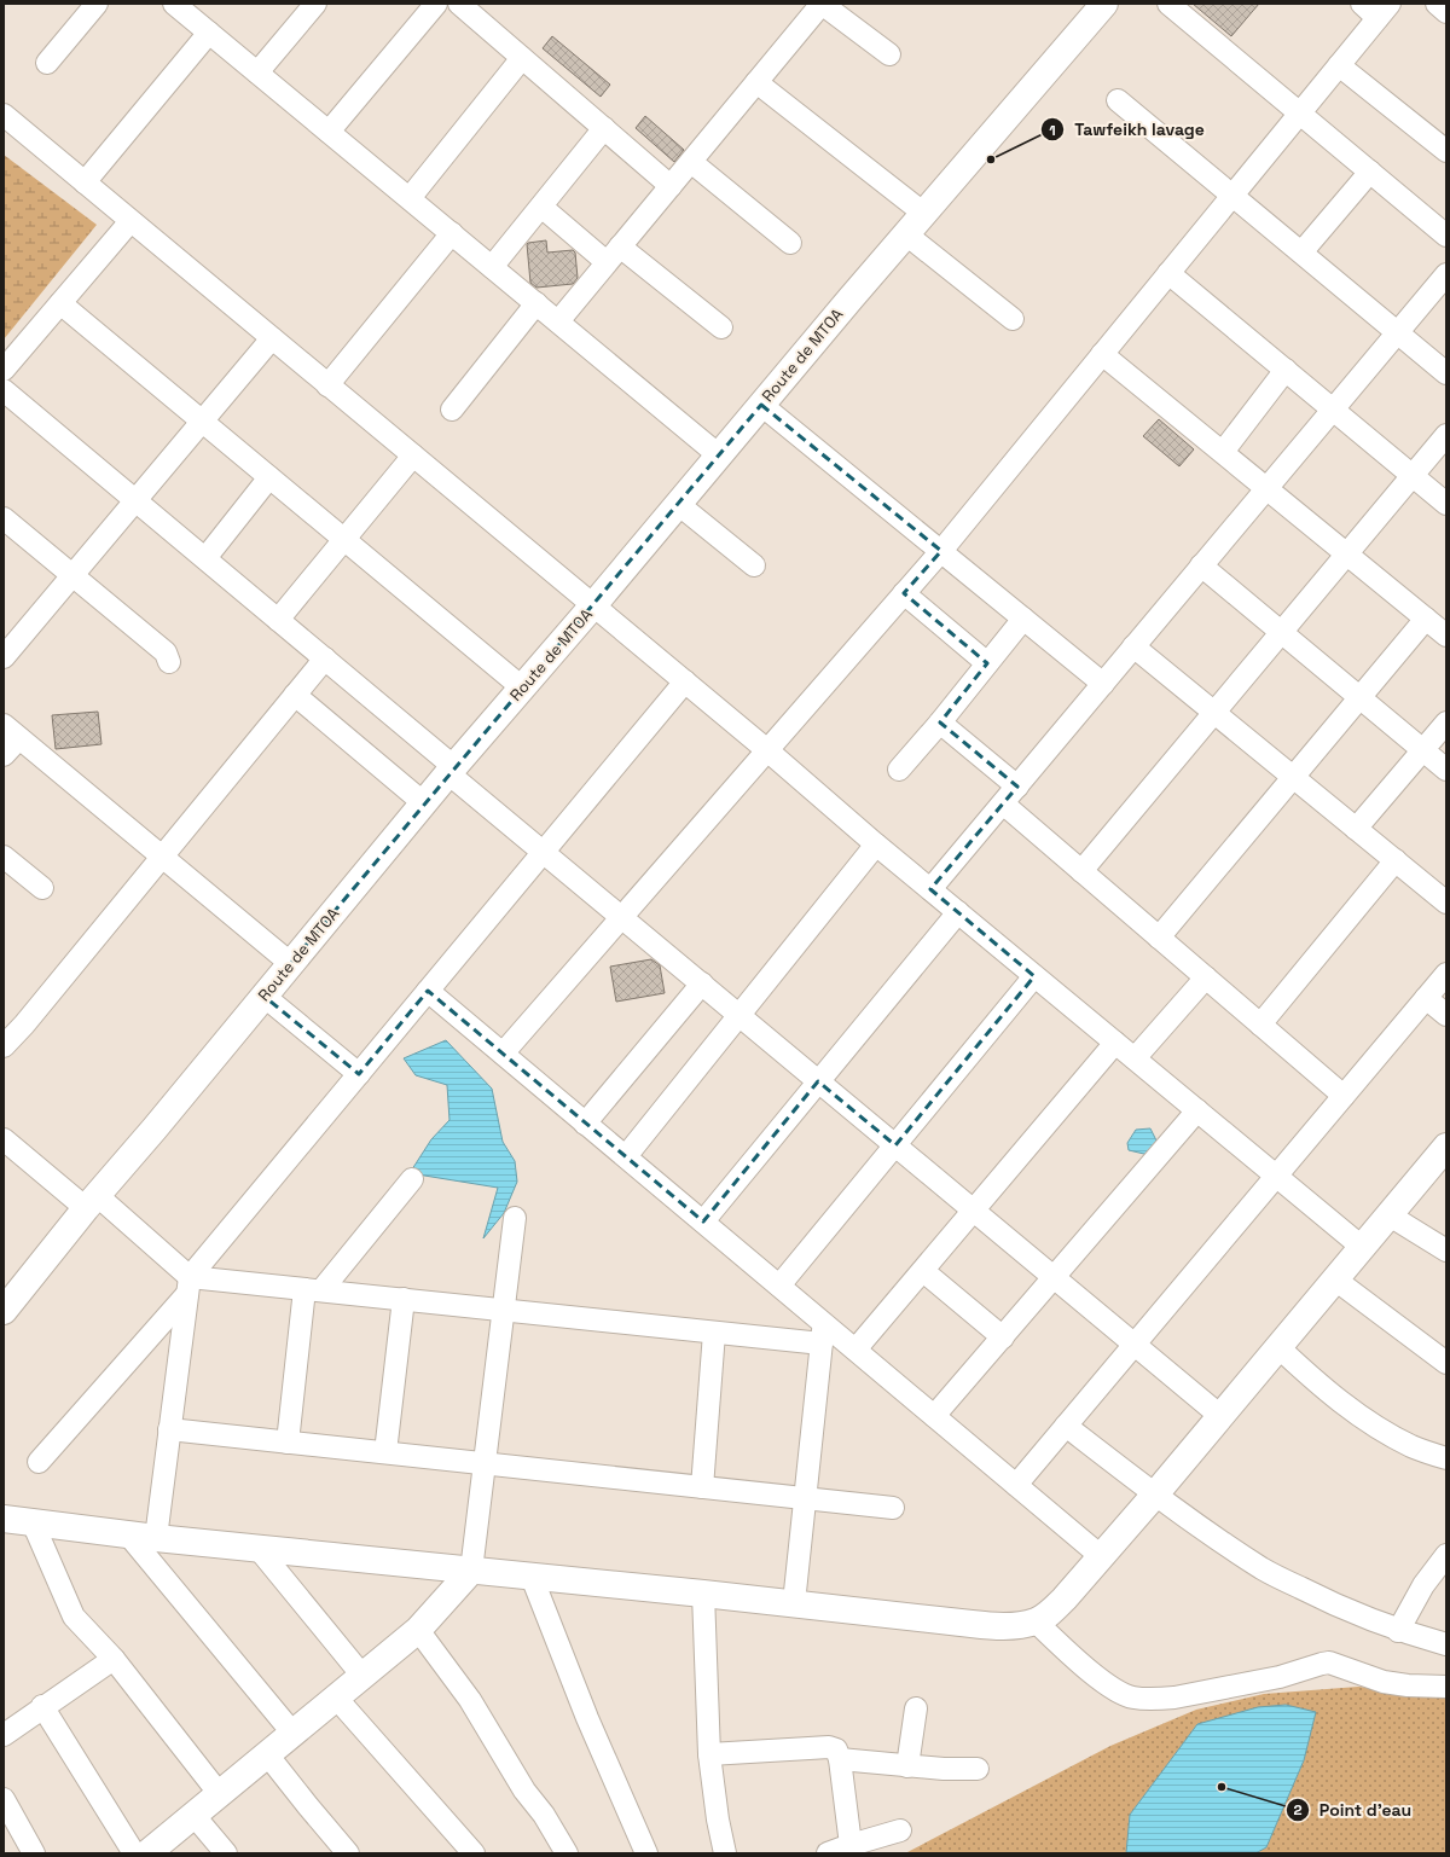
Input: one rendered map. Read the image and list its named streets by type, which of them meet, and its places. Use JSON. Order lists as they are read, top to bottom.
{
  "streets": {
    "street": ["Route de MTOA"]
  },
  "places": ["Tawfeikh lavage", "Point d'eau"]
}
